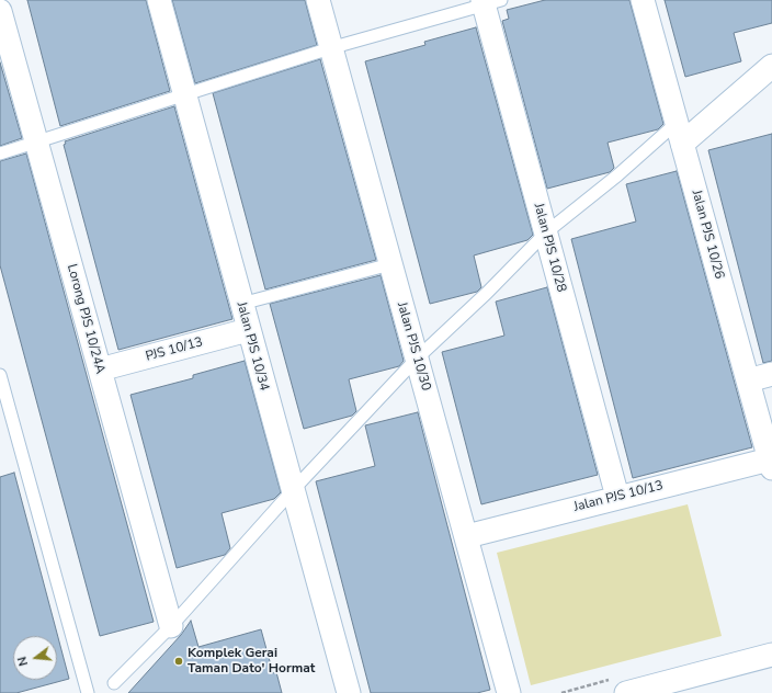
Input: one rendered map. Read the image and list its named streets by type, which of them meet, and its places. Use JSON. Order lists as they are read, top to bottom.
{
  "streets": {
    "street": [
      "Jalan PJS 10/26",
      "Jalan PJS 10/28",
      "Lorong PJS 10/24A",
      "Jalan PJS 10/34",
      "Jalan PJS 10/30",
      "PJS 10/13",
      "Jalan PJS 10/13"
    ]
  },
  "crossings": [
    ["Jalan PJS 10/26", "Jalan PJS 10/13"],
    ["Jalan PJS 10/28", "Jalan PJS 10/13"],
    ["Lorong PJS 10/24A", "PJS 10/13"],
    ["Jalan PJS 10/34", "PJS 10/13"],
    ["Jalan PJS 10/30", "Jalan PJS 10/13"]
  ],
  "places": ["Komplek Gerai Taman Dato' Hormat"],
  "north": "left"
}
